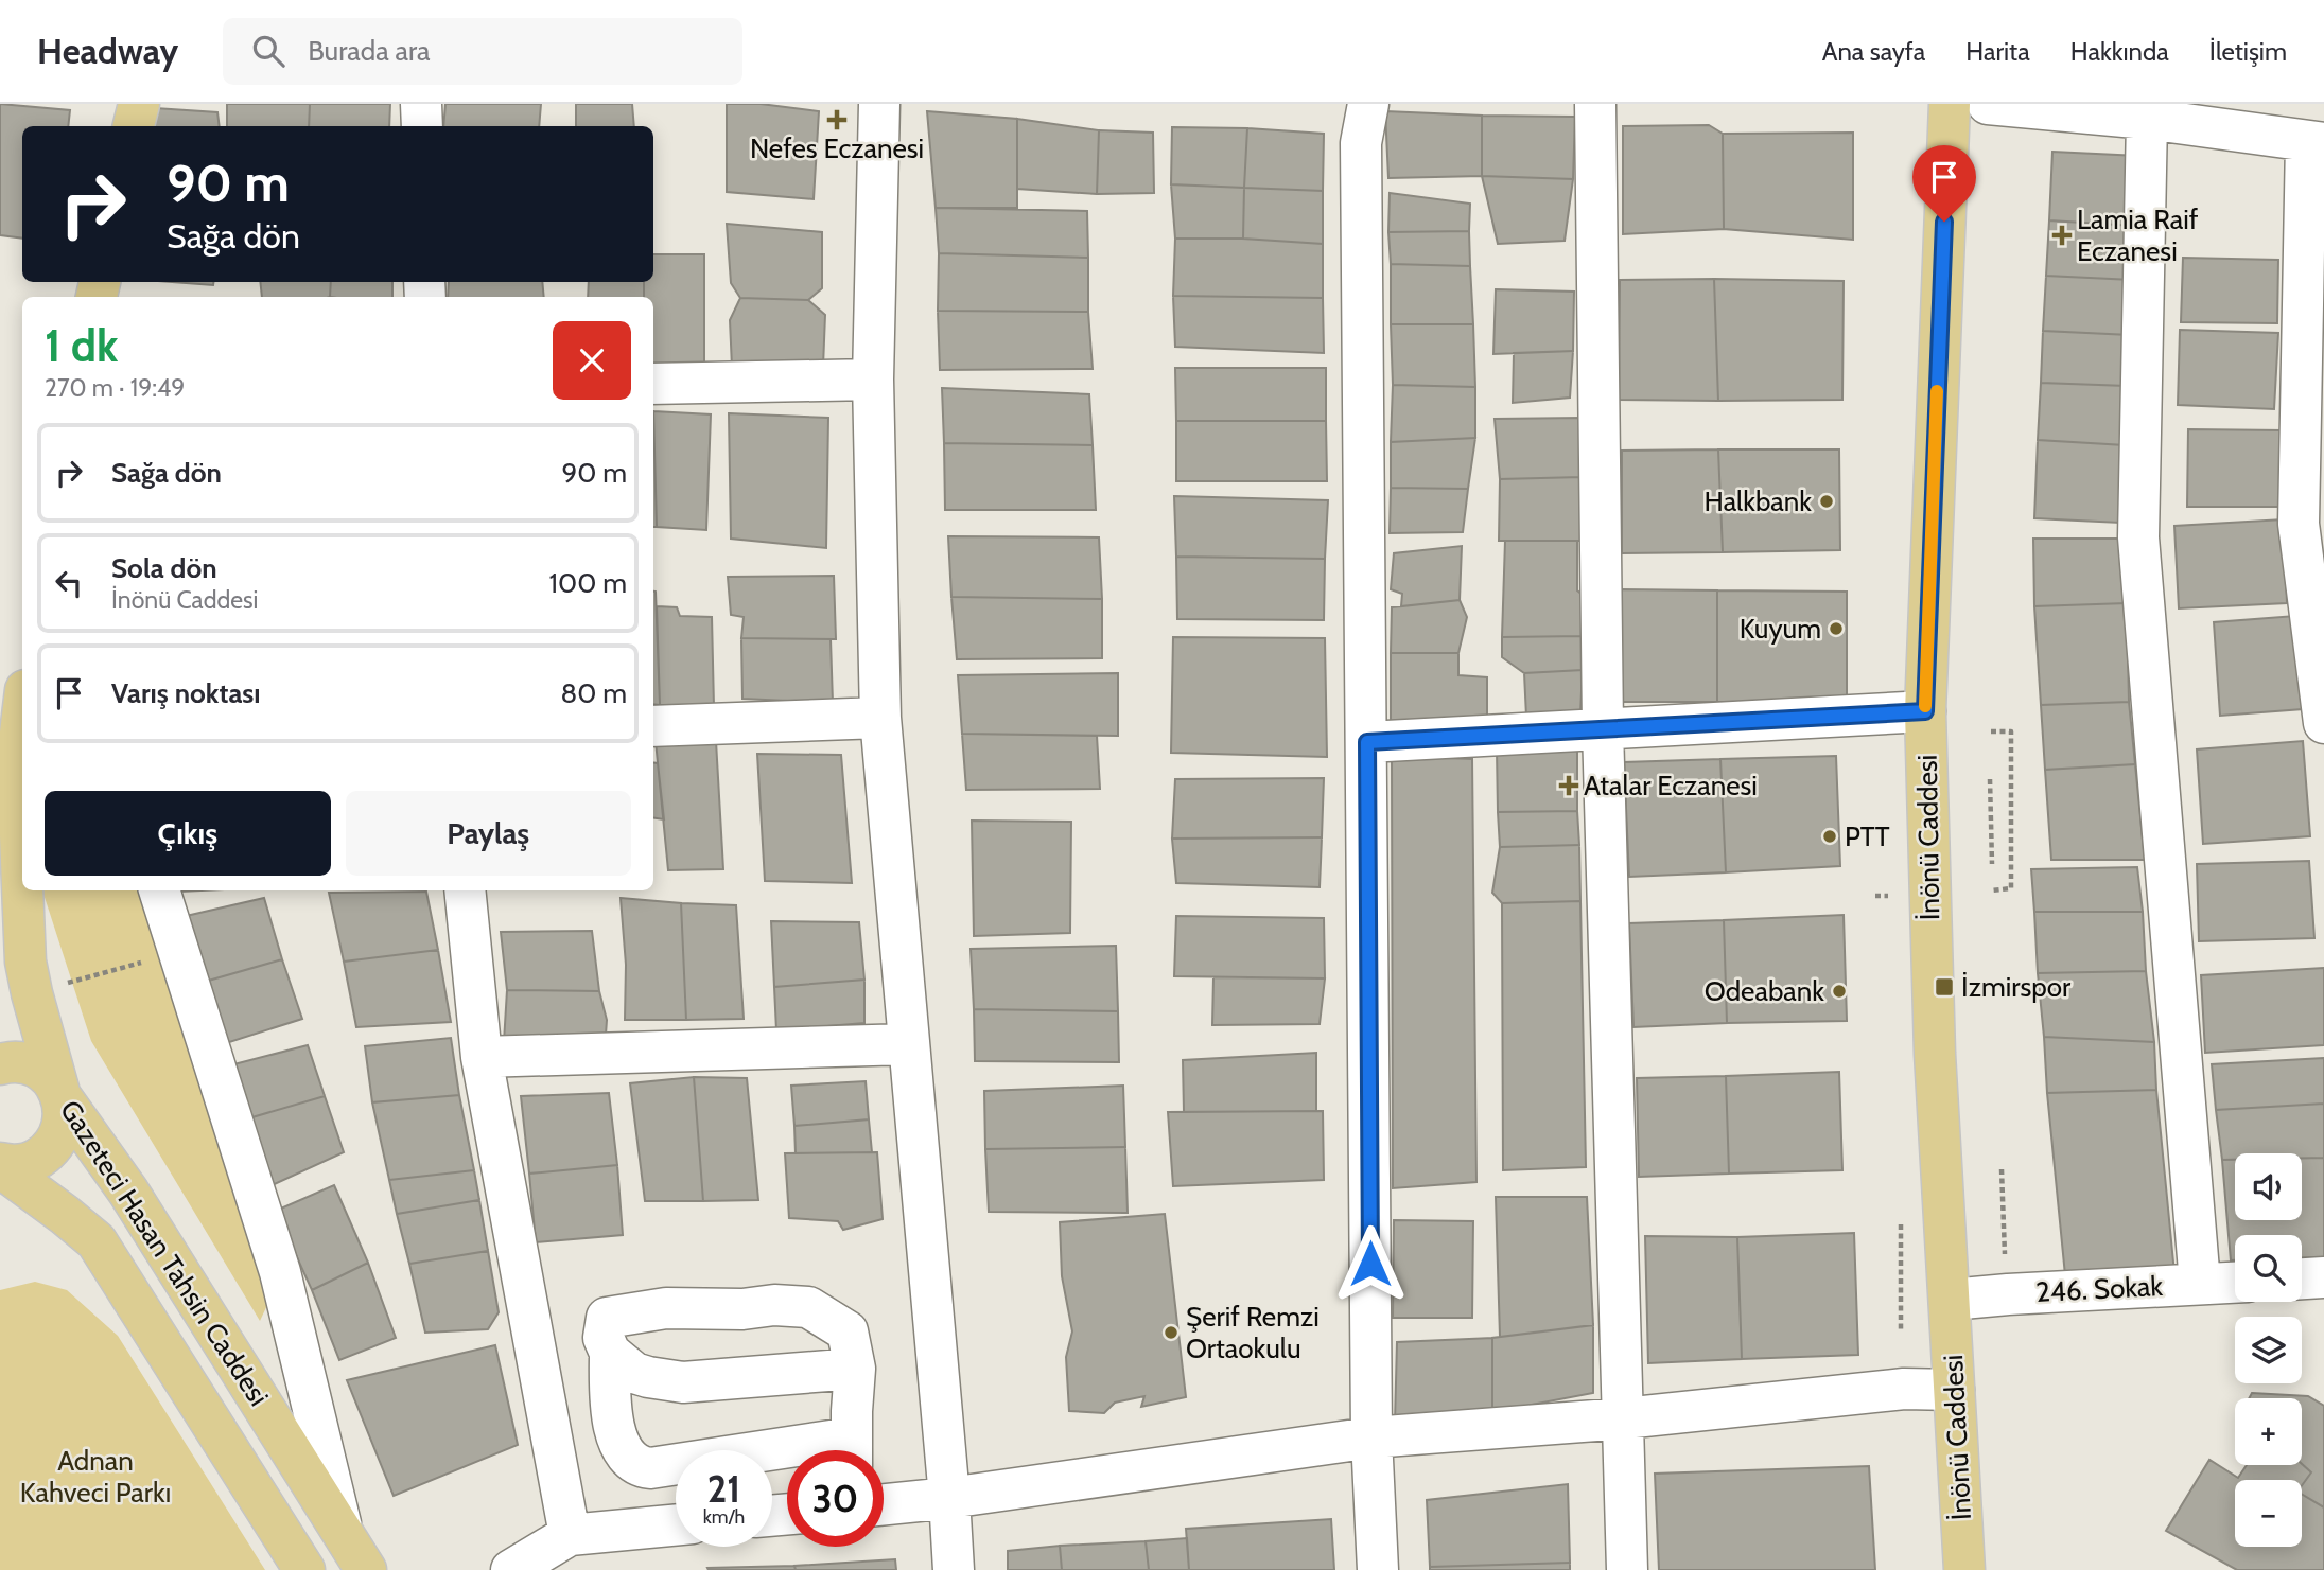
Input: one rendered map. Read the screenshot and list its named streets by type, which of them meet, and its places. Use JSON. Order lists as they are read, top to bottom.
{
  "streets": {
    "main road": ["İnönü Caddesi", "Gazeteci Hasan Tahsin Caddesi"],
    "street": ["246. Sokak"]
  },
  "crossings": [
    ["İnönü Caddesi", "246. Sokak"]
  ],
  "parks": ["Adnan Kahveci Parkı"],
  "places": {
    "health": ["Nefes Eczanesi", "Lamia Raif Eczanesi", "Atalar Eczanesi"],
    "other": [
      "Halkbank",
      "Kuyum",
      "PTT",
      "Odeabank",
      "Şerif Remzi Ortaokulu"
    ],
    "transit": ["İzmirspor"]
  },
  "page": {
    "header": "Headway",
    "search": "Burada ara",
    "nav": [
      "Ana sayfa",
      "Harita",
      "Hakkında",
      "İletişim"
    ],
    "turn": ["90 m", "Sağa dön"],
    "heading": ["1 dk", "270 m · 19:49"],
    "list": [
      {
        "name": "Sağa dön",
        "value": "90 m"
      },
      {
        "name": "Sola dön",
        "note": "İnönü Caddesi",
        "value": "100 m"
      },
      {
        "name": "Varış noktası",
        "value": "80 m"
      }
    ],
    "buttons": ["Çıkış", "Paylaş"],
    "map_buttons": ["+", "−"],
    "speed": "21 km/h",
    "limit": "30"
  }
}
